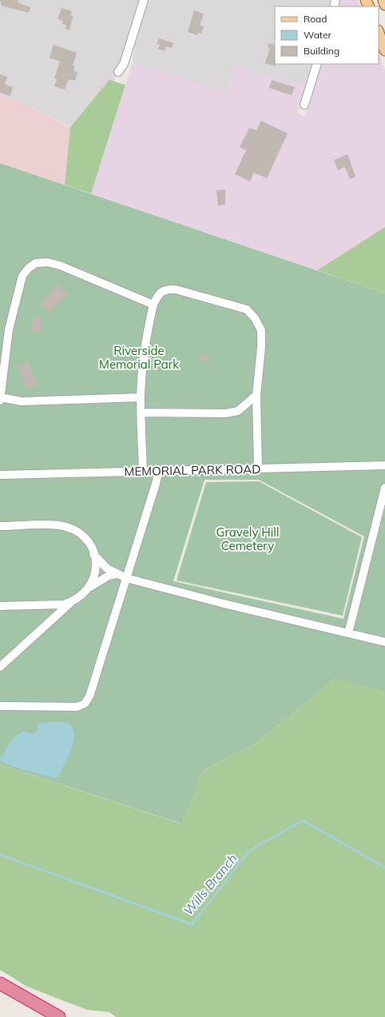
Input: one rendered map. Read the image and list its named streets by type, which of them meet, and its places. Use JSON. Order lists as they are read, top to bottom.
{
  "streets": {
    "street": ["MEMORIAL PARK ROAD"]
  },
  "water": ["Wills Branch"],
  "parks": ["Riverside Memorial Park", "Gravely Hill Cemetery"],
  "legend": ["Road", "Water", "Building"]
}
